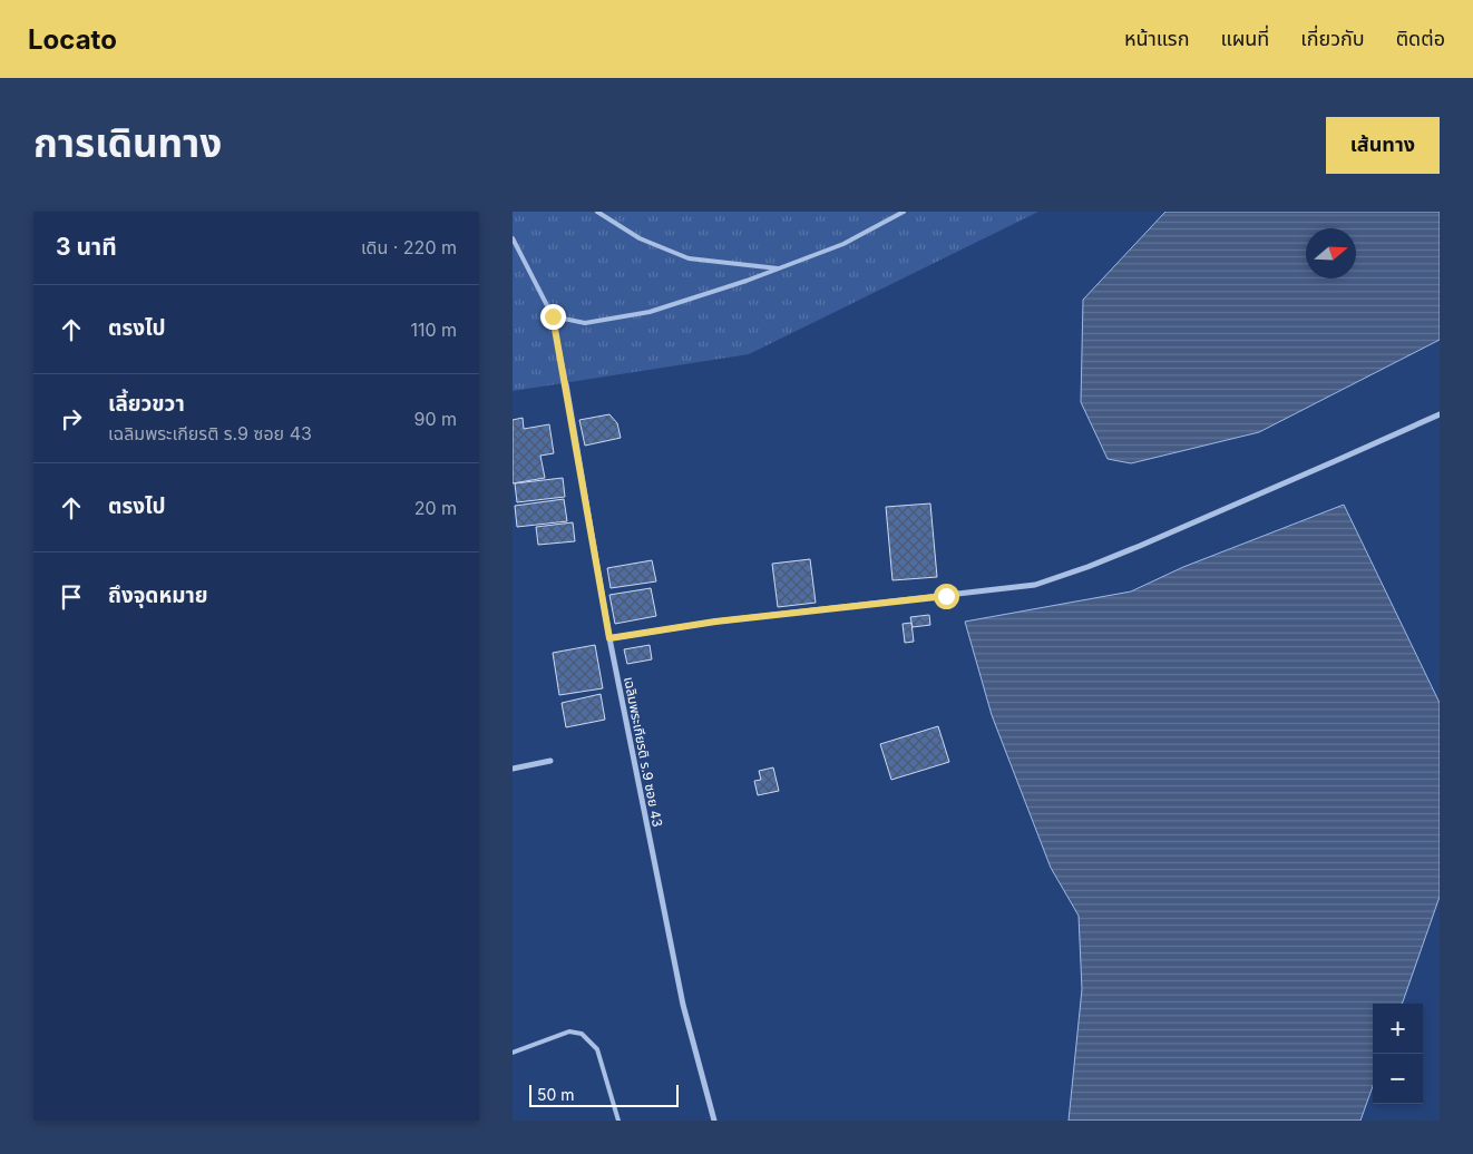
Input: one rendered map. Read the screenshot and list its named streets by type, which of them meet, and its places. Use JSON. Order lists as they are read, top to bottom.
{
  "streets": {
    "street": ["เฉลิมพระเกียรติ ร.9 ซอย 43"]
  },
  "scale_bar": "50 m",
  "north": "right",
  "page": {
    "header": "Locato",
    "nav": [
      "หน้าแรก",
      "แผนที่",
      "เกี่ยวกับ",
      "ติดต่อ"
    ],
    "title": "การเดินทาง",
    "buttons": "เส้นทาง",
    "heading": ["3 นาที", "เดิน · 220 m"],
    "list": [
      ["ตรงไป", "110 m"],
      ["เลี้ยวขวา", "เฉลิมพระเกียรติ ร.9 ซอย 43", "90 m"],
      ["ตรงไป", "20 m"],
      "ถึงจุดหมาย"
    ],
    "map_buttons": ["+", "−"],
    "scale": "50 m"
  }
}
